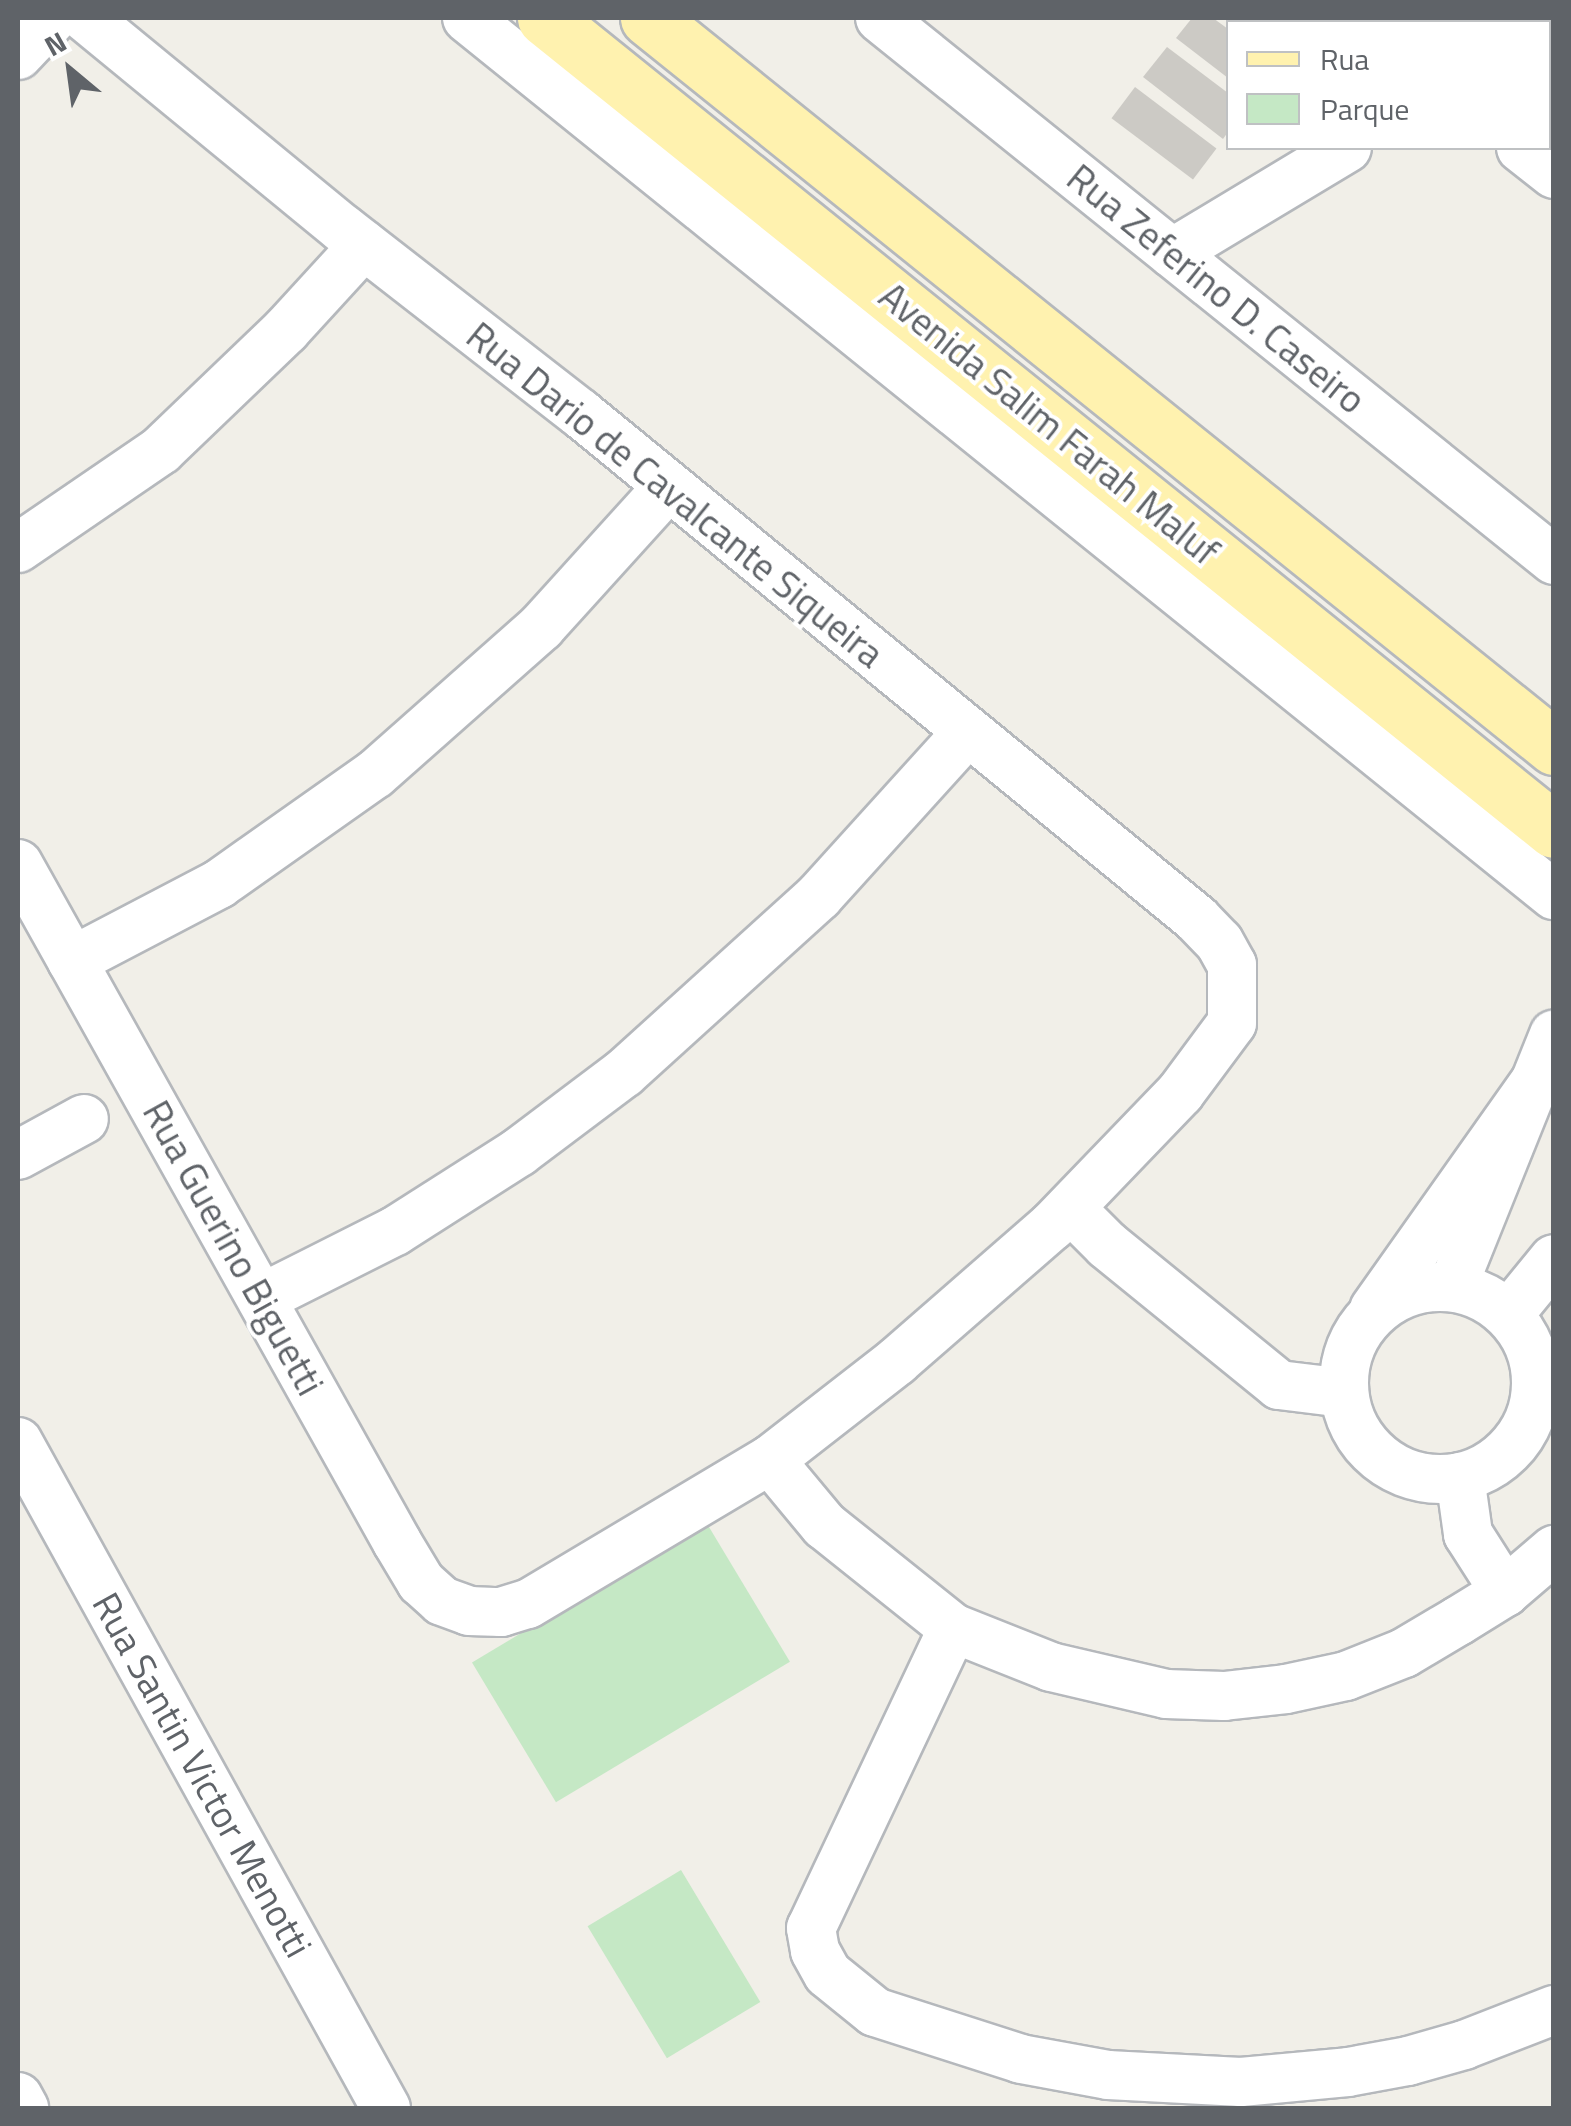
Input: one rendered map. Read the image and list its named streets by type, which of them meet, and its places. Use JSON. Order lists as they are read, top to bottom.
{
  "streets": {
    "main road": ["Avenida Salim Farah Maluf"],
    "street": [
      "Rua Zeferino D. Caseiro",
      "Rua Dario de Cavalcante Siqueira",
      "Rua Guerino Biguetti",
      "Rua Santin Victor Menotti"
    ]
  },
  "legend": ["Rua", "Parque"],
  "north": "top left"
}
